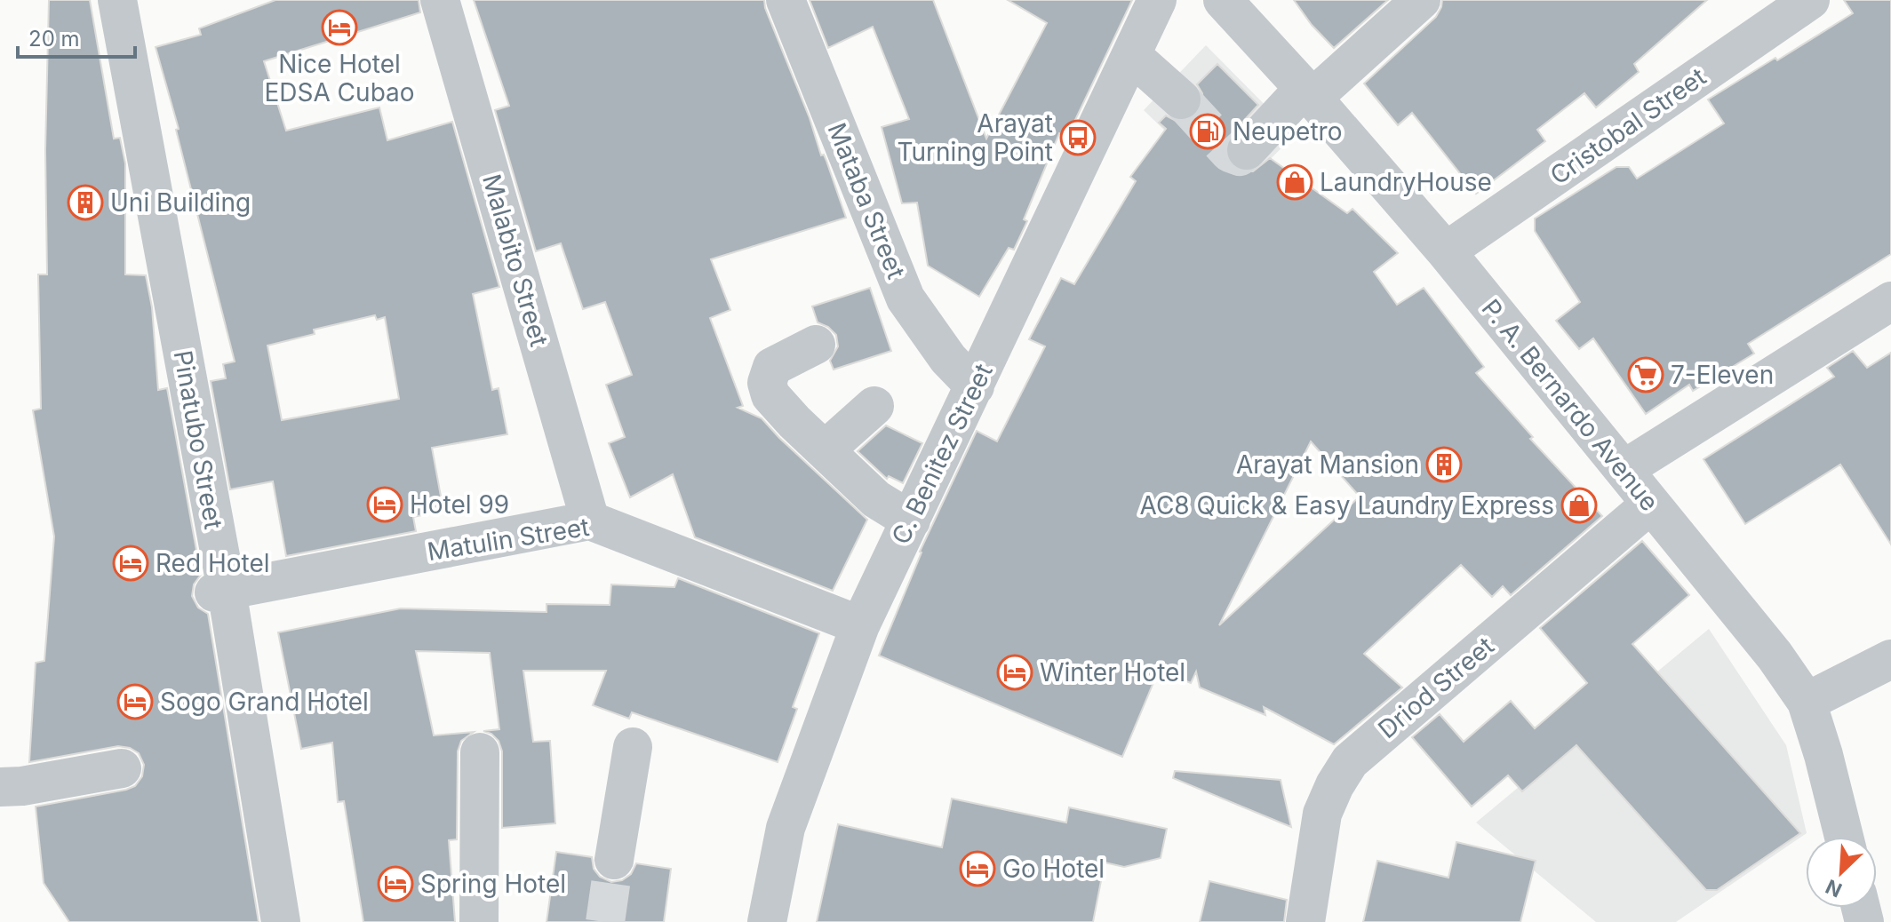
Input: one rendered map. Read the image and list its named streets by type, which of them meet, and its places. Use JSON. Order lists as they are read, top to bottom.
{
  "streets": {
    "street": [
      "Cristobal Street",
      "Mataba Street",
      "Malabito Street",
      "P. A. Bernardo Avenue",
      "Pinatubo Street",
      "C. Benitez Street",
      "Matulin Street",
      "Driod Street"
    ]
  },
  "crossings": [
    ["Cristobal Street", "P. A. Bernardo Avenue"],
    ["Mataba Street", "C. Benitez Street"],
    ["Malabito Street", "Matulin Street"],
    ["P. A. Bernardo Avenue", "Driod Street"],
    ["Pinatubo Street", "Matulin Street"],
    ["C. Benitez Street", "Matulin Street"]
  ],
  "places": {
    "hotel": [
      "Nice Hotel EDSA Cubao",
      "Hotel 99",
      "Red Hotel",
      "Winter Hotel",
      "Sogo Grand Hotel",
      "Go Hotel",
      "Spring Hotel"
    ],
    "fuel station": ["Neupetro"],
    "bus stop": ["Arayat Turning Point"],
    "shop": ["LaundryHouse", "AC8 Quick & Easy Laundry Express"],
    "building": ["Uni Building", "Arayat Mansion"],
    "supermarket": ["7-Eleven"]
  },
  "scale_bar": "20 m",
  "north": "bottom left"
}
